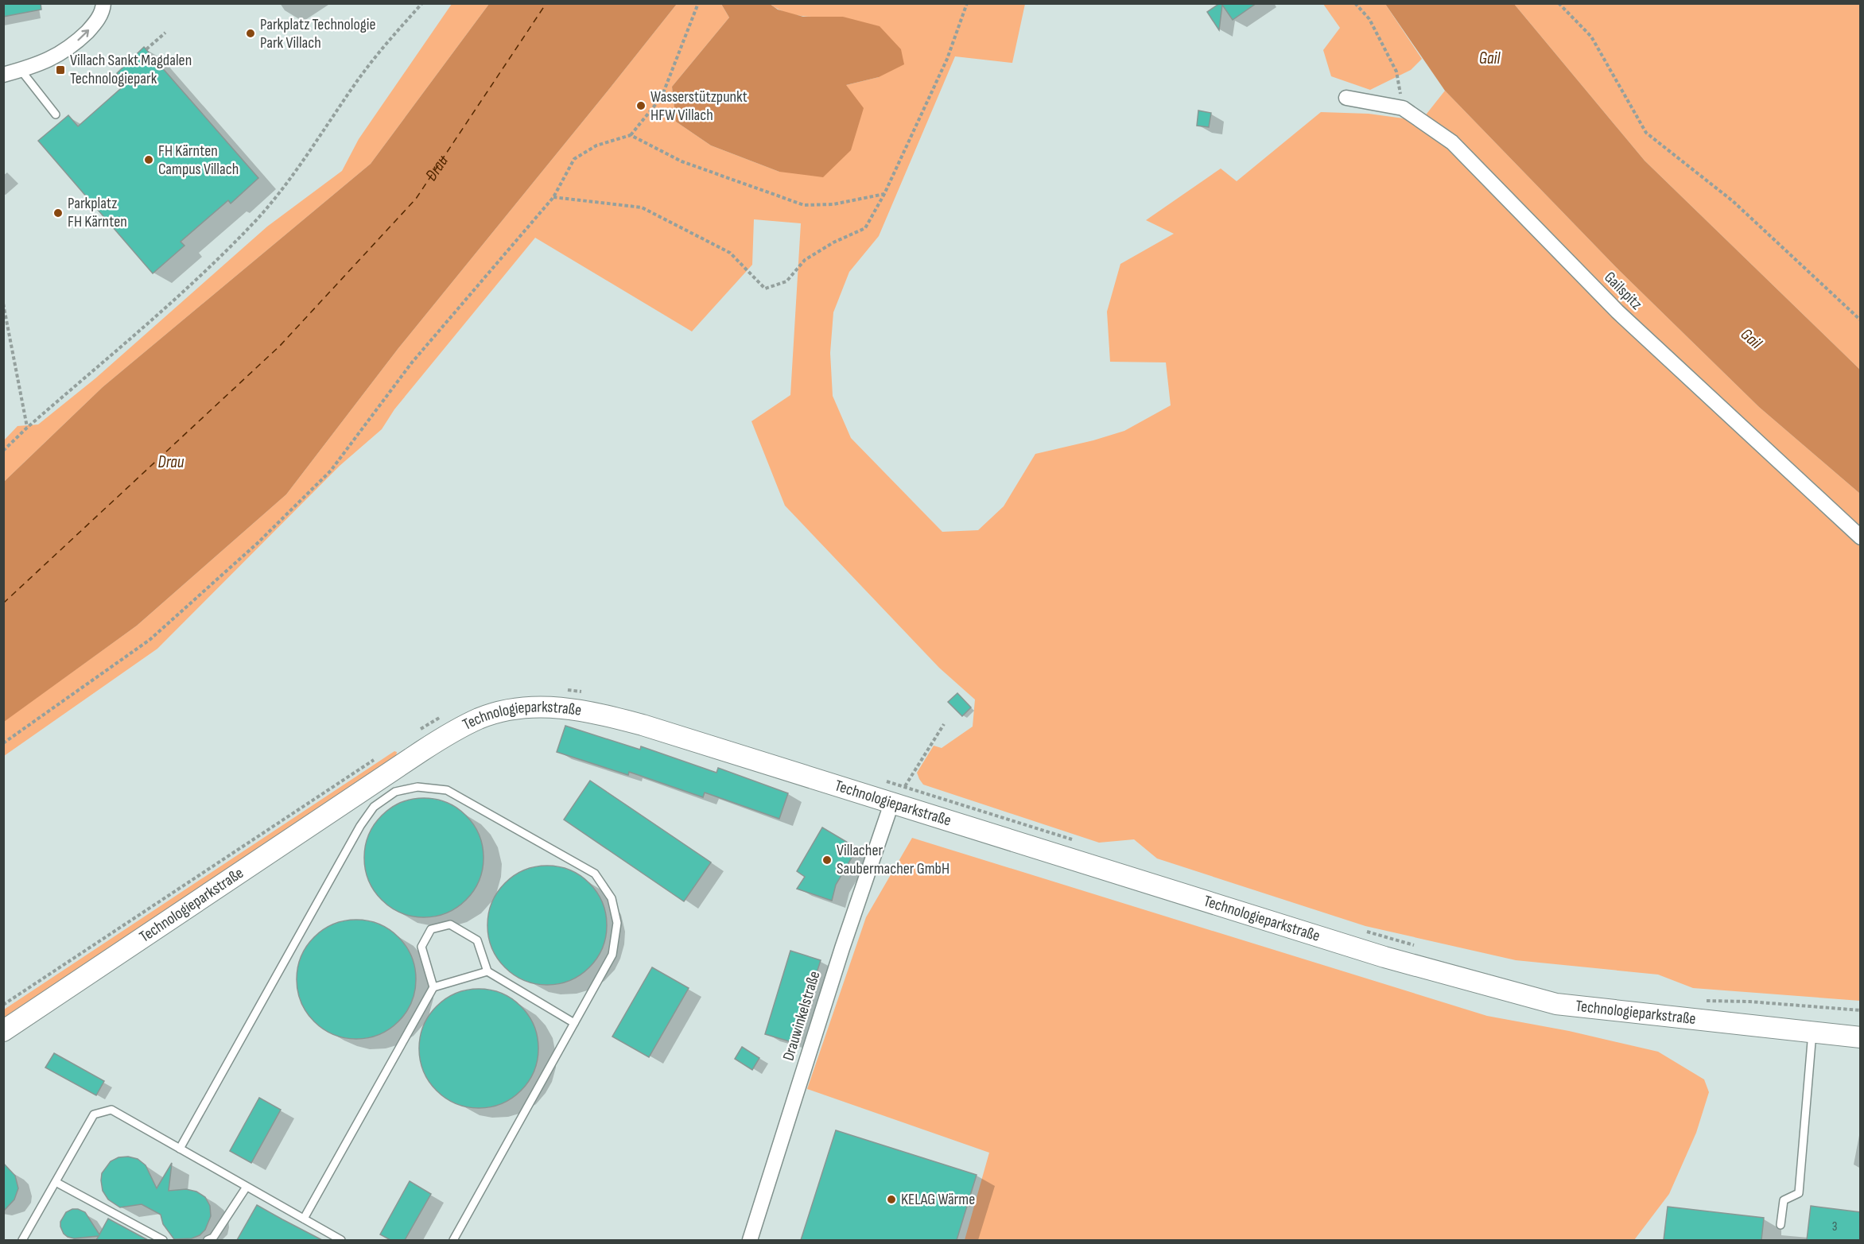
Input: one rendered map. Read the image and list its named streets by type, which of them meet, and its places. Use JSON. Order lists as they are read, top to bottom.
{
  "streets": {
    "street": ["Gailspitz", "Technologieparkstraße", "Drauwinkelstraße"]
  },
  "crossings": [
    ["Technologieparkstraße", "Drauwinkelstraße"]
  ],
  "water": ["Gail", "Drau"],
  "places": {
    "other": [
      "Parkplatz Technologie Park Villach",
      "Wasserstützpunkt HFW Villach",
      "FH Kärnten Campus Villach",
      "Parkplatz FH Kärnten",
      "Villacher Saubermacher GmbH",
      "KELAG Wärme"
    ],
    "transit": ["Villach Sankt Magdalen Technologiepark"]
  },
  "house_numbers": ["3"]
}
